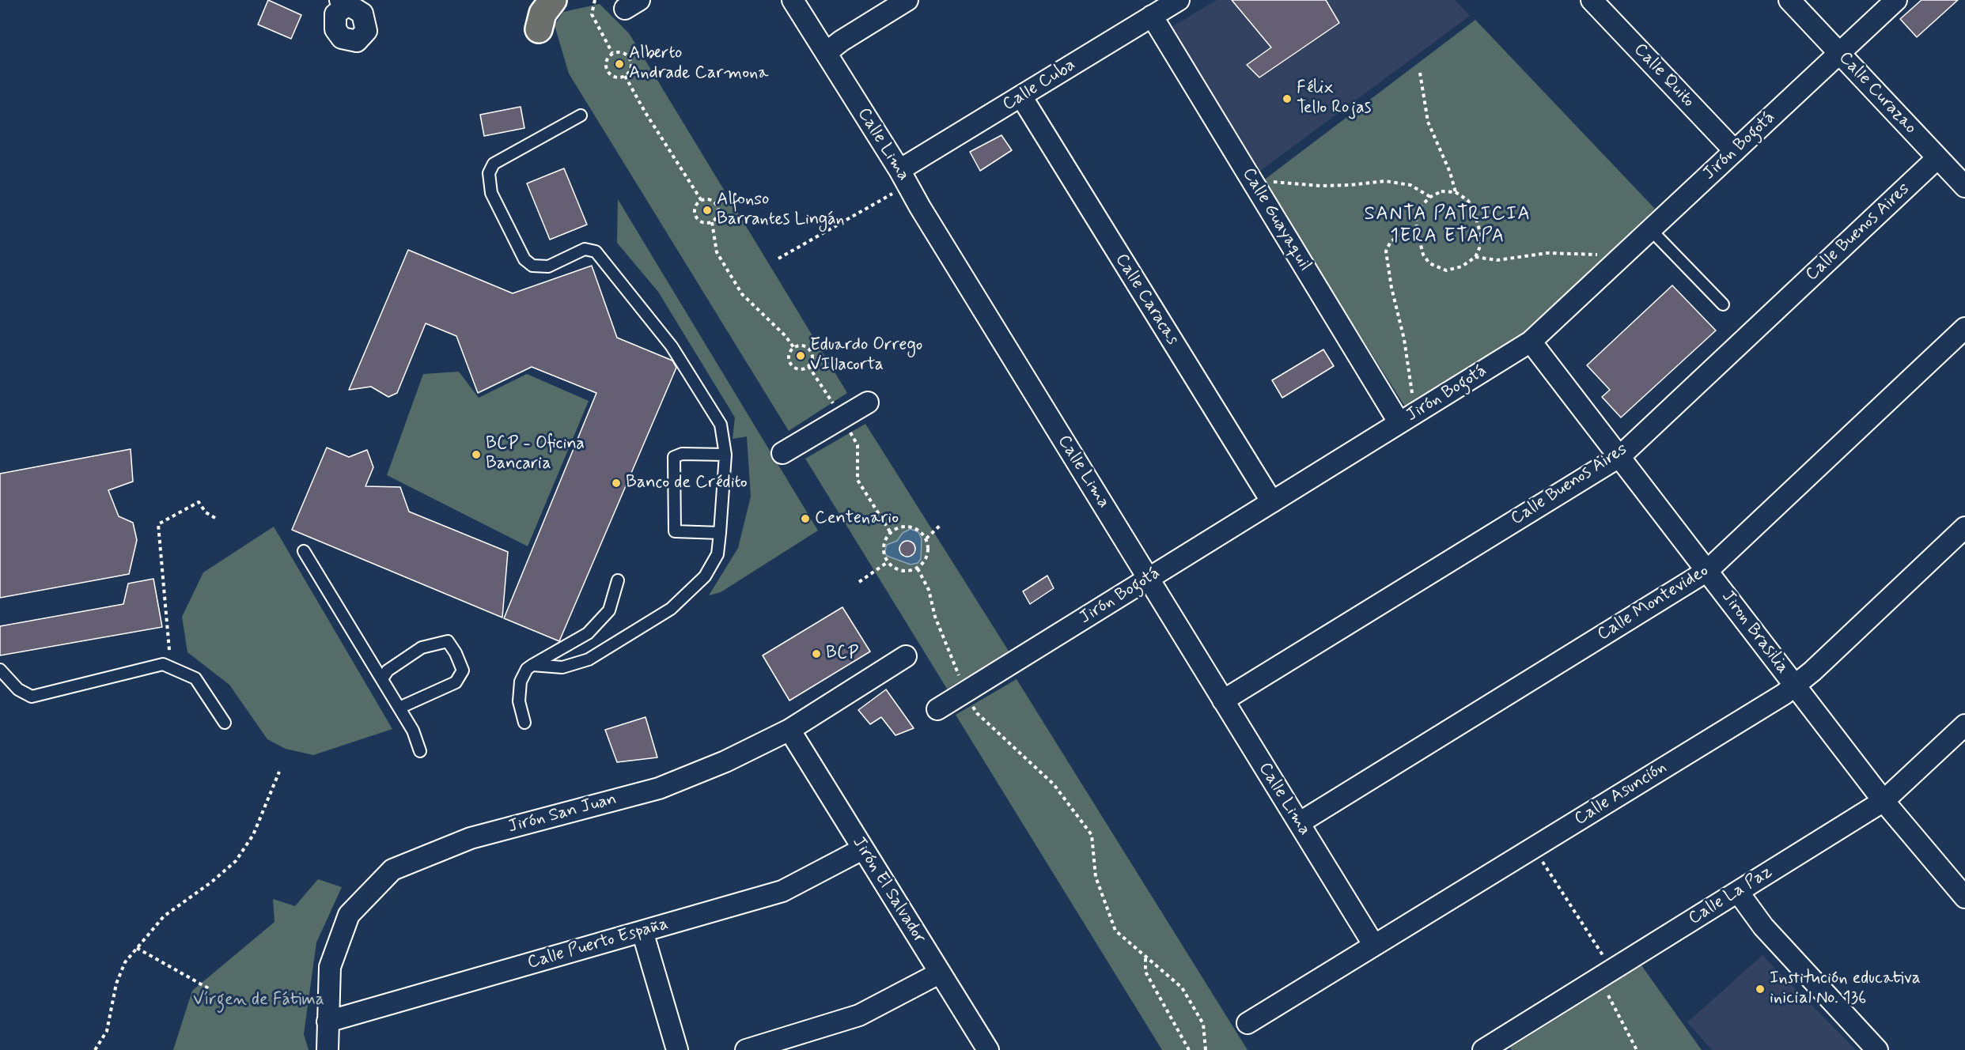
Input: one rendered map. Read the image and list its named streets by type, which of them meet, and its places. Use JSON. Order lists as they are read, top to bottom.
{
  "streets": {
    "street": [
      "Calle Quito",
      "Calle Cuba",
      "Calle Curazao",
      "Calle Lima",
      "Jirón Bogotá",
      "Calle Guayaquil",
      "Calle Buenos Aires",
      "Calle Caracas",
      "Calle Montevideo",
      "Jiron Brasilia",
      "Calle Asunción",
      "Jirón San Juan",
      "Jirón El Salvador",
      "Calle La Paz",
      "Calle Puerto España"
    ]
  },
  "crossings": [
    ["Calle Quito", "Jirón Bogotá"],
    ["Calle Cuba", "Calle Lima"],
    ["Calle Cuba", "Calle Guayaquil"],
    ["Calle Cuba", "Calle Caracas"],
    ["Calle Curazao", "Jirón Bogotá"],
    ["Calle Curazao", "Calle Buenos Aires"],
    ["Calle Lima", "Jirón Bogotá"],
    ["Calle Lima", "Calle Buenos Aires"],
    ["Calle Lima", "Calle Montevideo"],
    ["Calle Lima", "Calle Asunción"],
    ["Jirón Bogotá", "Calle Guayaquil"],
    ["Jirón Bogotá", "Calle Caracas"],
    ["Jirón Bogotá", "Jiron Brasilia"],
    ["Calle Buenos Aires", "Jiron Brasilia"],
    ["Calle Montevideo", "Jiron Brasilia"],
    ["Jiron Brasilia", "Calle Asunción"],
    ["Jiron Brasilia", "Calle La Paz"],
    ["Jirón San Juan", "Jirón El Salvador"],
    ["Jirón San Juan", "Calle Puerto España"],
    ["Jirón El Salvador", "Calle Puerto España"]
  ],
  "districts": ["SANTA PATRICIA 1ERA ETAPA"],
  "parks": ["Vírgen de Fátima"],
  "places": [
    "Alberto Andrade Carmona",
    "Félix Tello Rojas",
    "Alfonso Barrantes Lingán",
    "Eduardo Orrego VIllacorta",
    "BCP - Oficina Bancaria",
    "Banco de Crédito",
    "Centenario",
    "BCP",
    "Institución educativa inicial No. 136"
  ]
}
